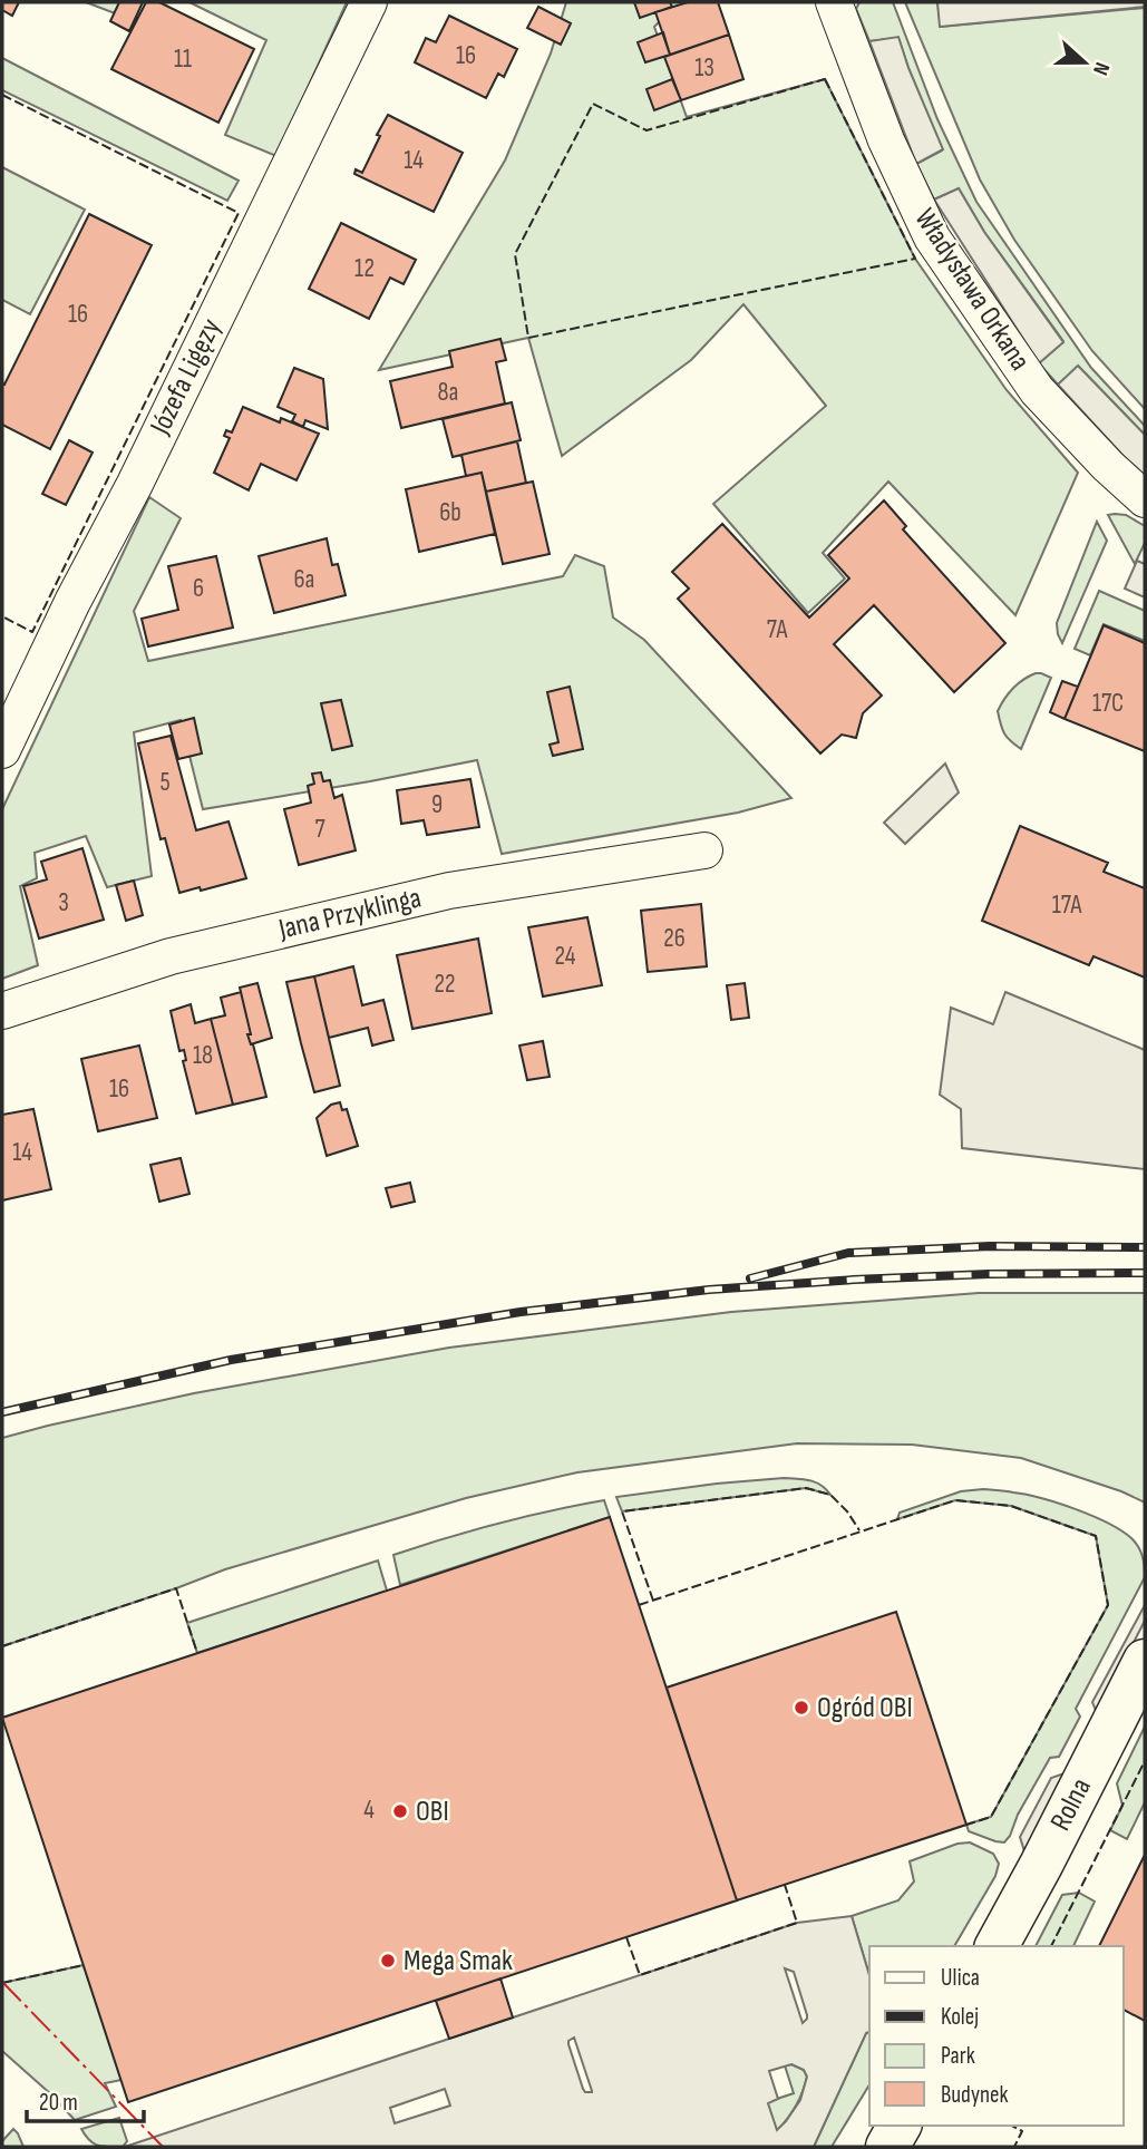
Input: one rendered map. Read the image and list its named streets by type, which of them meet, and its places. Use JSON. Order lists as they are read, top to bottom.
{
  "streets": {
    "street": [
      "Władysława Orkana",
      "Józefa Ligęzy",
      "Jana Przyklinga",
      "Rolna"
    ]
  },
  "places": ["Ogród OBI", "OBI", "Mega Smak"],
  "house_numbers": [
    "16",
    "11",
    "13",
    "14",
    "12",
    "16",
    "8a",
    "6b",
    "6a",
    "6",
    "7A",
    "17C",
    "5",
    "9",
    "7",
    "3",
    "17A",
    "26",
    "24",
    "22",
    "18",
    "16",
    "14",
    "4"
  ],
  "legend": [
    "Ulica",
    "Kolej",
    "Park",
    "Budynek"
  ],
  "scale_bar": "20 m",
  "north": "right"
}
